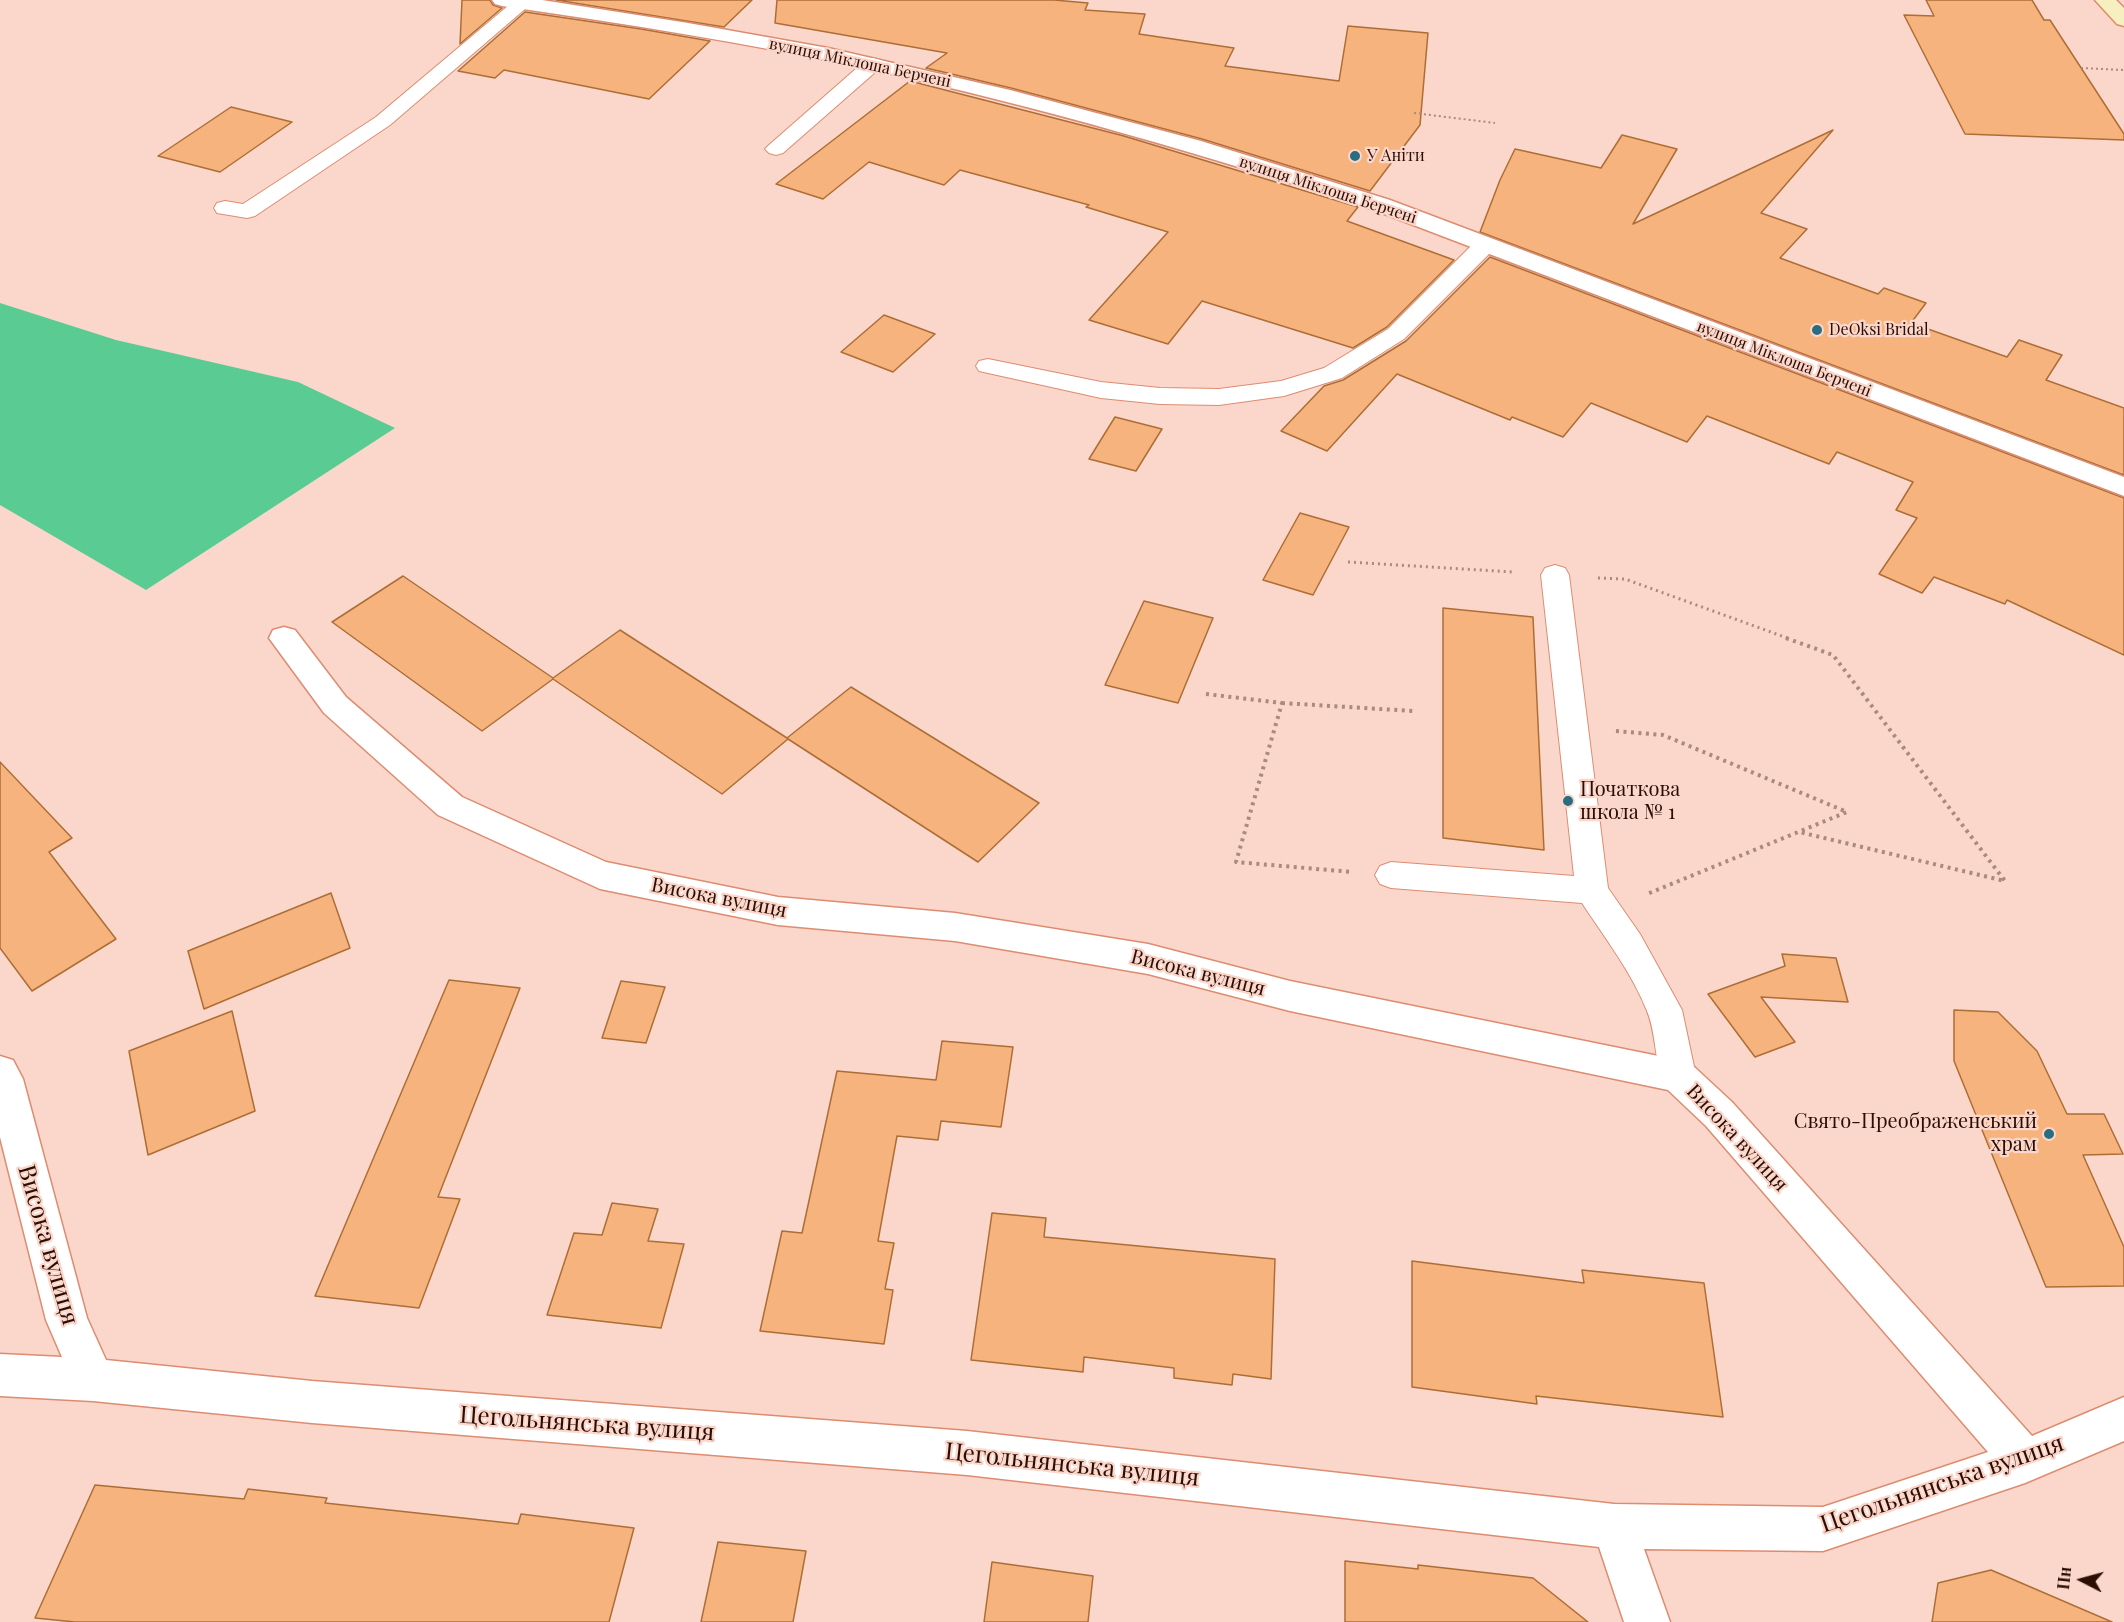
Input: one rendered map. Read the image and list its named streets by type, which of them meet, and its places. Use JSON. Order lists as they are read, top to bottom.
{
  "streets": {
    "street": ["вулиця Міклоша Берчені", "Висока вулиця", "Цегольнянська вулиця"]
  },
  "crossings": [
    ["Висока вулиця", "Цегольнянська вулиця"]
  ],
  "places": [
    "У Аніти",
    "DeOksi Bridal",
    "Початкова школа № 1",
    "Свято-Преображенський храм"
  ],
  "north": "left"
}
